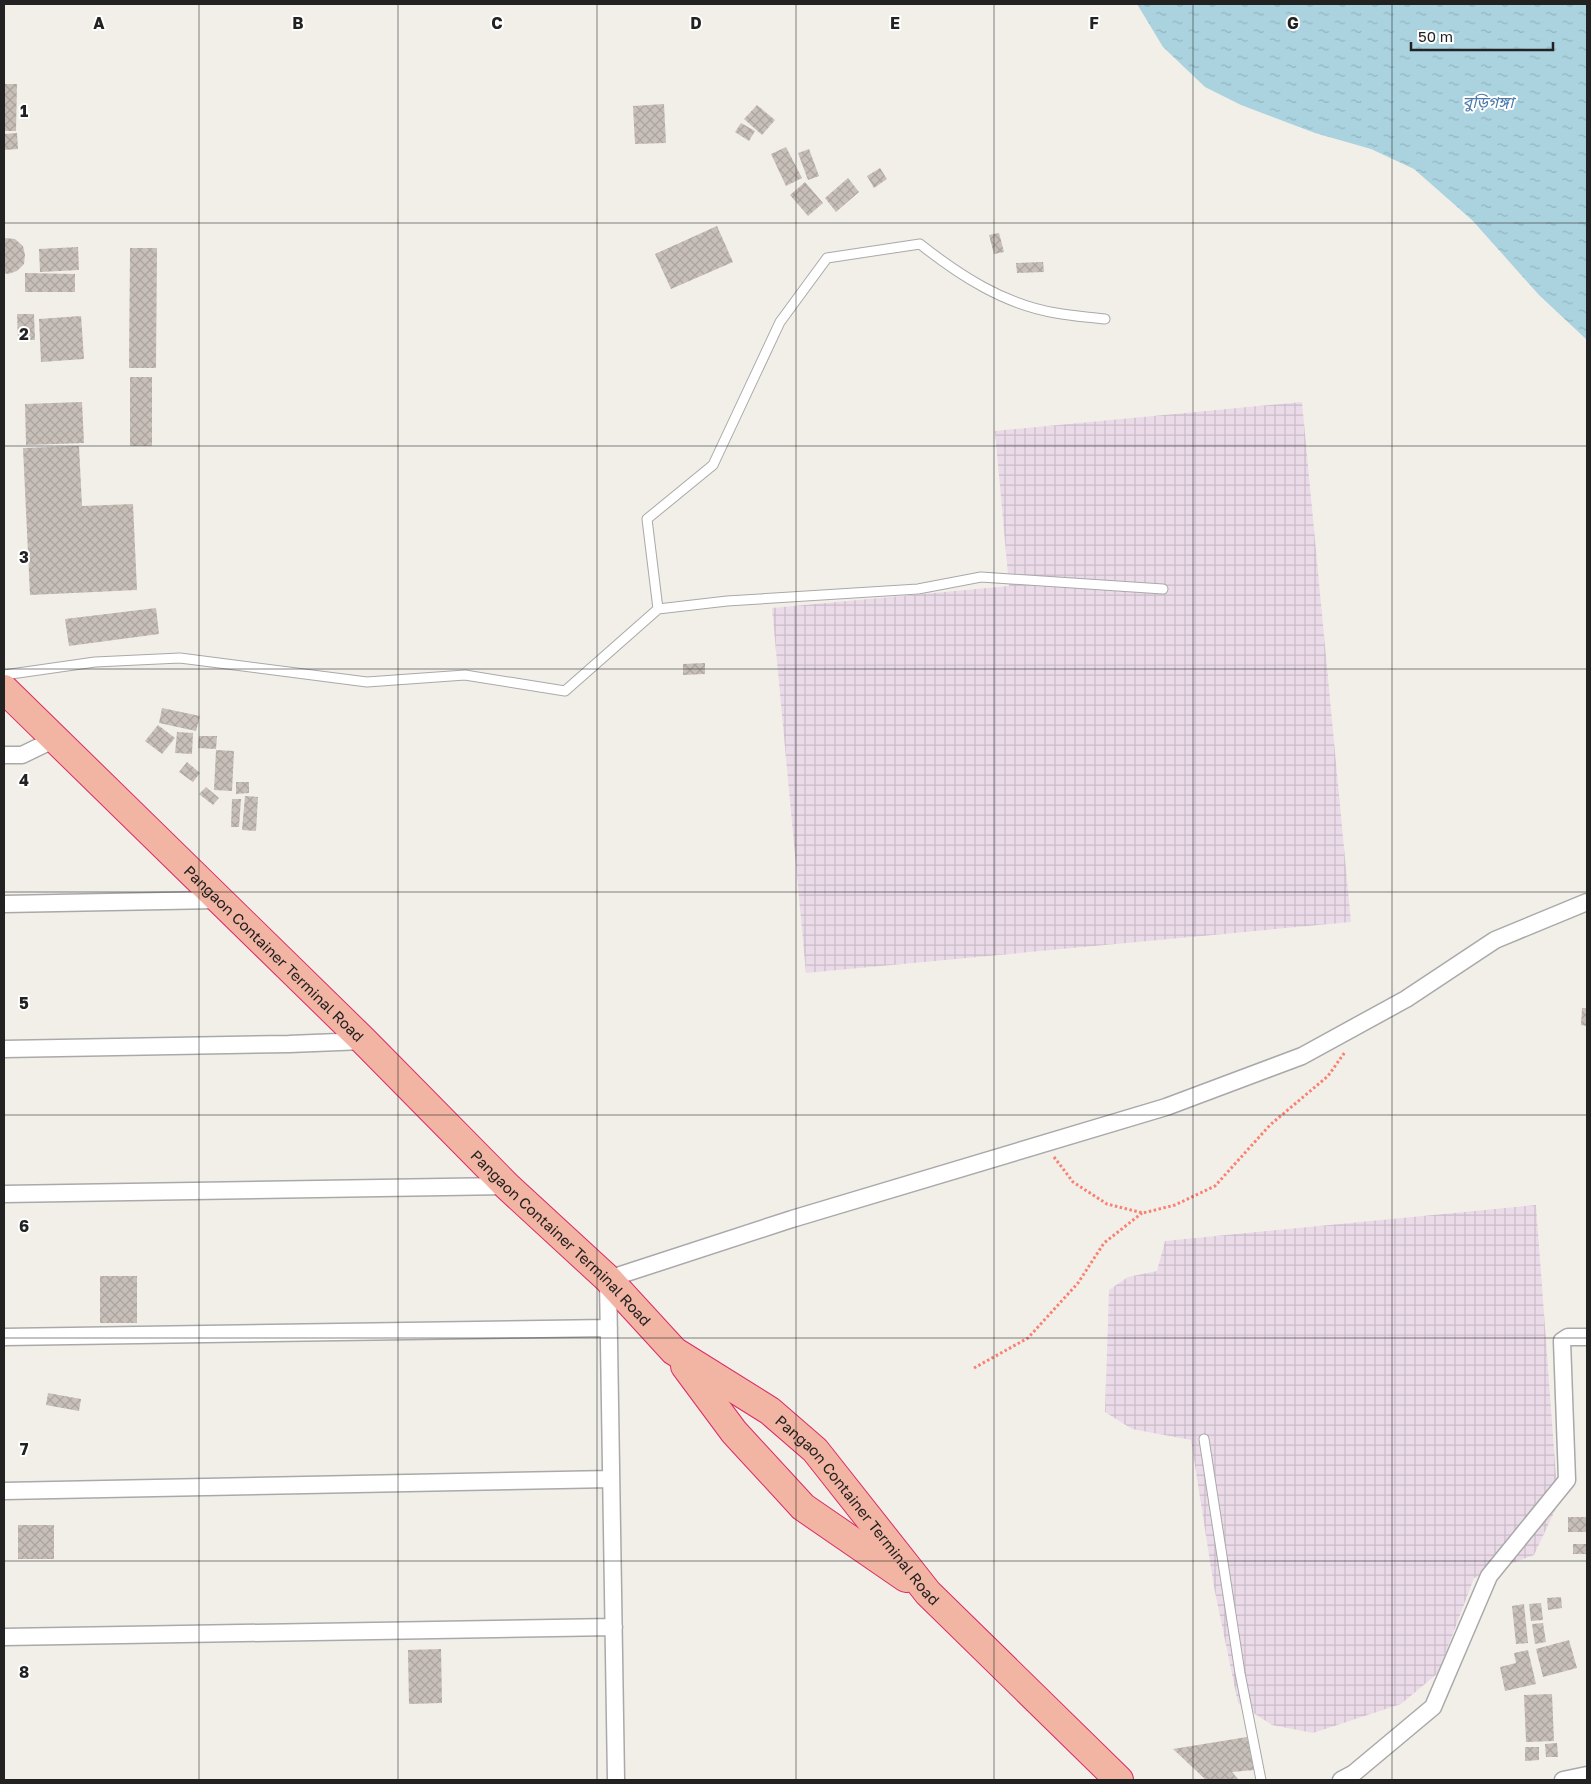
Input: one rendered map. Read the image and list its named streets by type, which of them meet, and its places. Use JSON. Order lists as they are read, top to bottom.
{
  "streets": {
    "highway": ["Pangaon Container Terminal Road"]
  },
  "water": ["বুড়িগঙ্গা"],
  "scale_bar": "50 m",
  "grid": {
    "columns": [
      "A",
      "B",
      "C",
      "D",
      "E",
      "F",
      "G"
    ],
    "rows": [
      "1",
      "2",
      "3",
      "4",
      "5",
      "6",
      "7",
      "8"
    ]
  }
}
